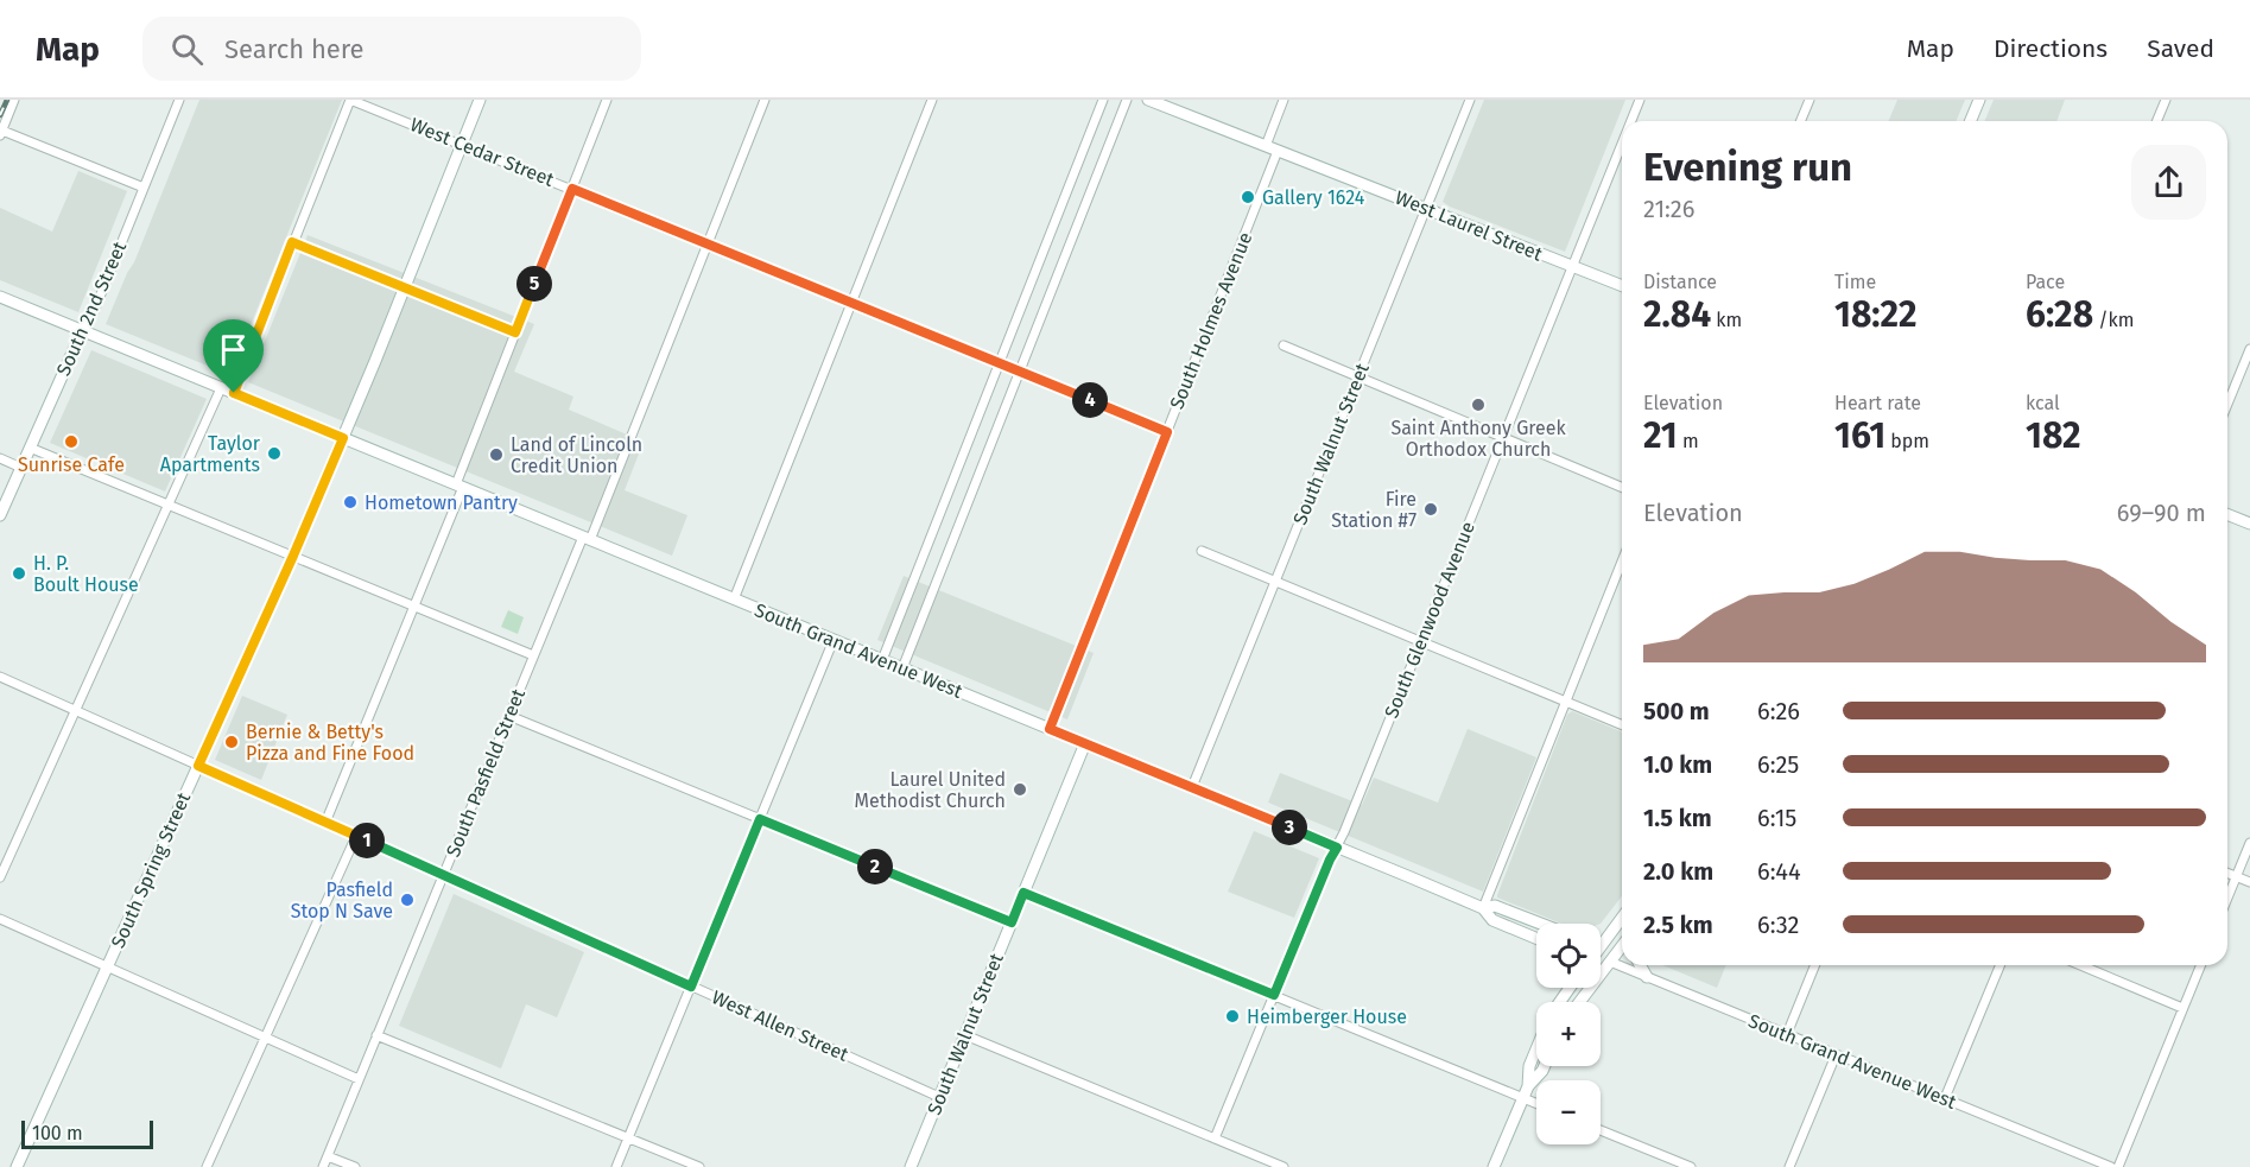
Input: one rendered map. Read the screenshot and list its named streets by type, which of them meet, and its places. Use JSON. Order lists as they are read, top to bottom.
{
  "streets": {
    "main road": [
      "West Laurel Street",
      "South 2nd Street",
      "South Walnut Street",
      "South Grand Avenue West",
      "South Spring Street"
    ],
    "street": [
      "West Cedar Street",
      "South Holmes Avenue",
      "South Glenwood Avenue",
      "South Pasfield Street",
      "West Allen Street"
    ]
  },
  "crossings": [
    ["West Cedar Street", "South Holmes Avenue"],
    ["West Cedar Street", "South Pasfield Street"],
    ["West Cedar Street", "South Spring Street"],
    ["West Laurel Street", "South Holmes Avenue"],
    ["West Laurel Street", "South Walnut Street"],
    ["West Laurel Street", "South Glenwood Avenue"],
    ["South 2nd Street", "South Grand Avenue West"],
    ["South Holmes Avenue", "South Grand Avenue West"],
    ["South Walnut Street", "South Grand Avenue West"],
    ["South Walnut Street", "West Allen Street"],
    ["South Glenwood Avenue", "South Grand Avenue West"],
    ["South Grand Avenue West", "South Pasfield Street"],
    ["South Grand Avenue West", "South Spring Street"],
    ["South Pasfield Street", "West Allen Street"],
    ["South Spring Street", "West Allen Street"]
  ],
  "places": [
    "Gallery 1624",
    "Saint Anthony Greek Orthodox Church",
    "Sunrise Cafe",
    "Taylor Apartments",
    "Land of Lincoln Credit Union",
    "Hometown Pantry",
    "Fire Station #7",
    "H. P. Boult House",
    "Bernie & Betty's Pizza and Fine Food",
    "Laurel United Methodist Church",
    "Pasfield Stop N Save",
    "Heimberger House"
  ],
  "scale_bar": "100 m",
  "page": {
    "header": "Map",
    "search": "Search here",
    "nav": ["Map", "Directions", "Saved"],
    "heading": ["Evening run", "21:26"],
    "stats": [
      ["Distance", "2.84 km"],
      ["Time", "18:22"],
      ["Pace", "6:28 /km"],
      ["Elevation", "21 m"],
      ["Heart rate", "161 bpm"],
      ["kcal", "182"]
    ],
    "pins": [
      "5",
      "4",
      "3",
      "1",
      "2"
    ],
    "chart": ["Elevation", "69–90 m"],
    "list": [
      {
        "name": "500 m",
        "note": "6:26"
      },
      {
        "name": "1.0 km",
        "note": "6:25"
      },
      {
        "name": "1.5 km",
        "note": "6:15"
      },
      {
        "name": "2.0 km",
        "note": "6:44"
      },
      {
        "name": "2.5 km",
        "note": "6:32"
      }
    ],
    "map_buttons": ["+", "−"],
    "scale": "100 m"
  }
}
